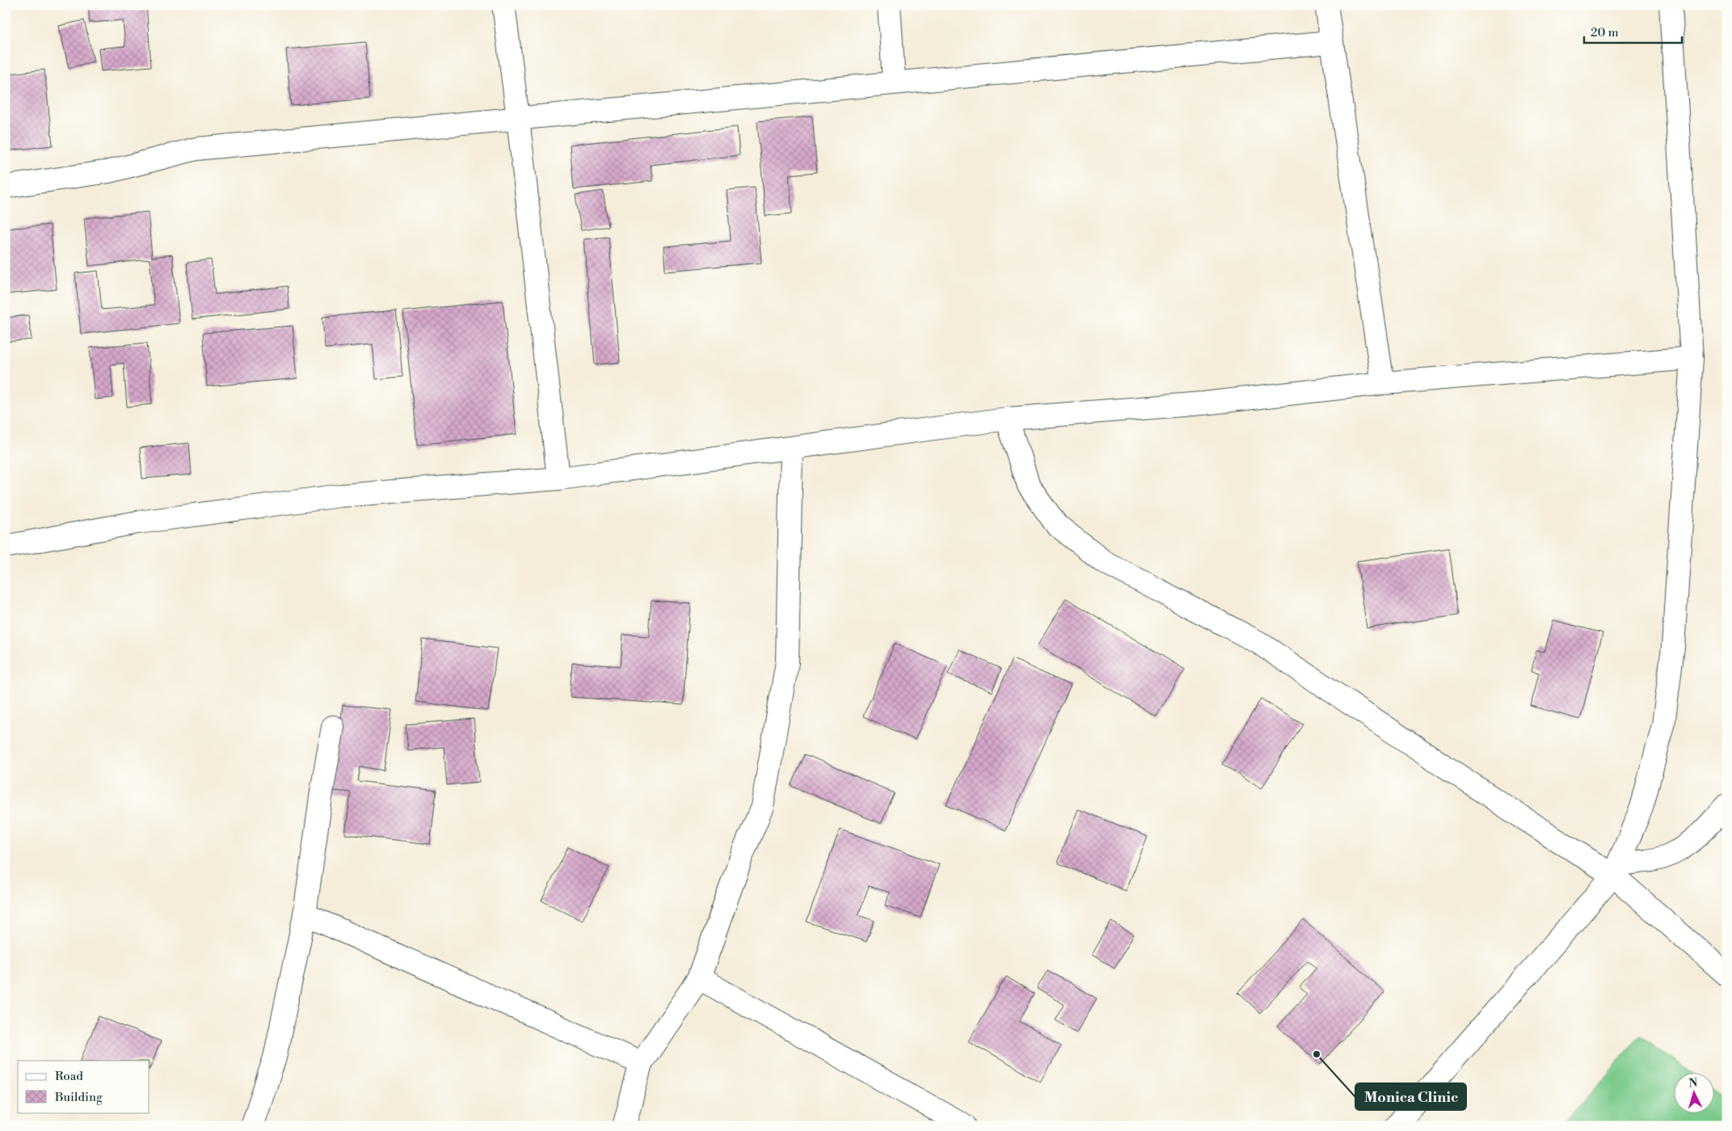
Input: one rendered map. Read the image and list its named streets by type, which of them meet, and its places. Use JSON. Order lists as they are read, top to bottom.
{
  "places": ["Monica Clinic"],
  "legend": ["Road", "Building"],
  "scale_bar": "20 m",
  "north": "top"
}
